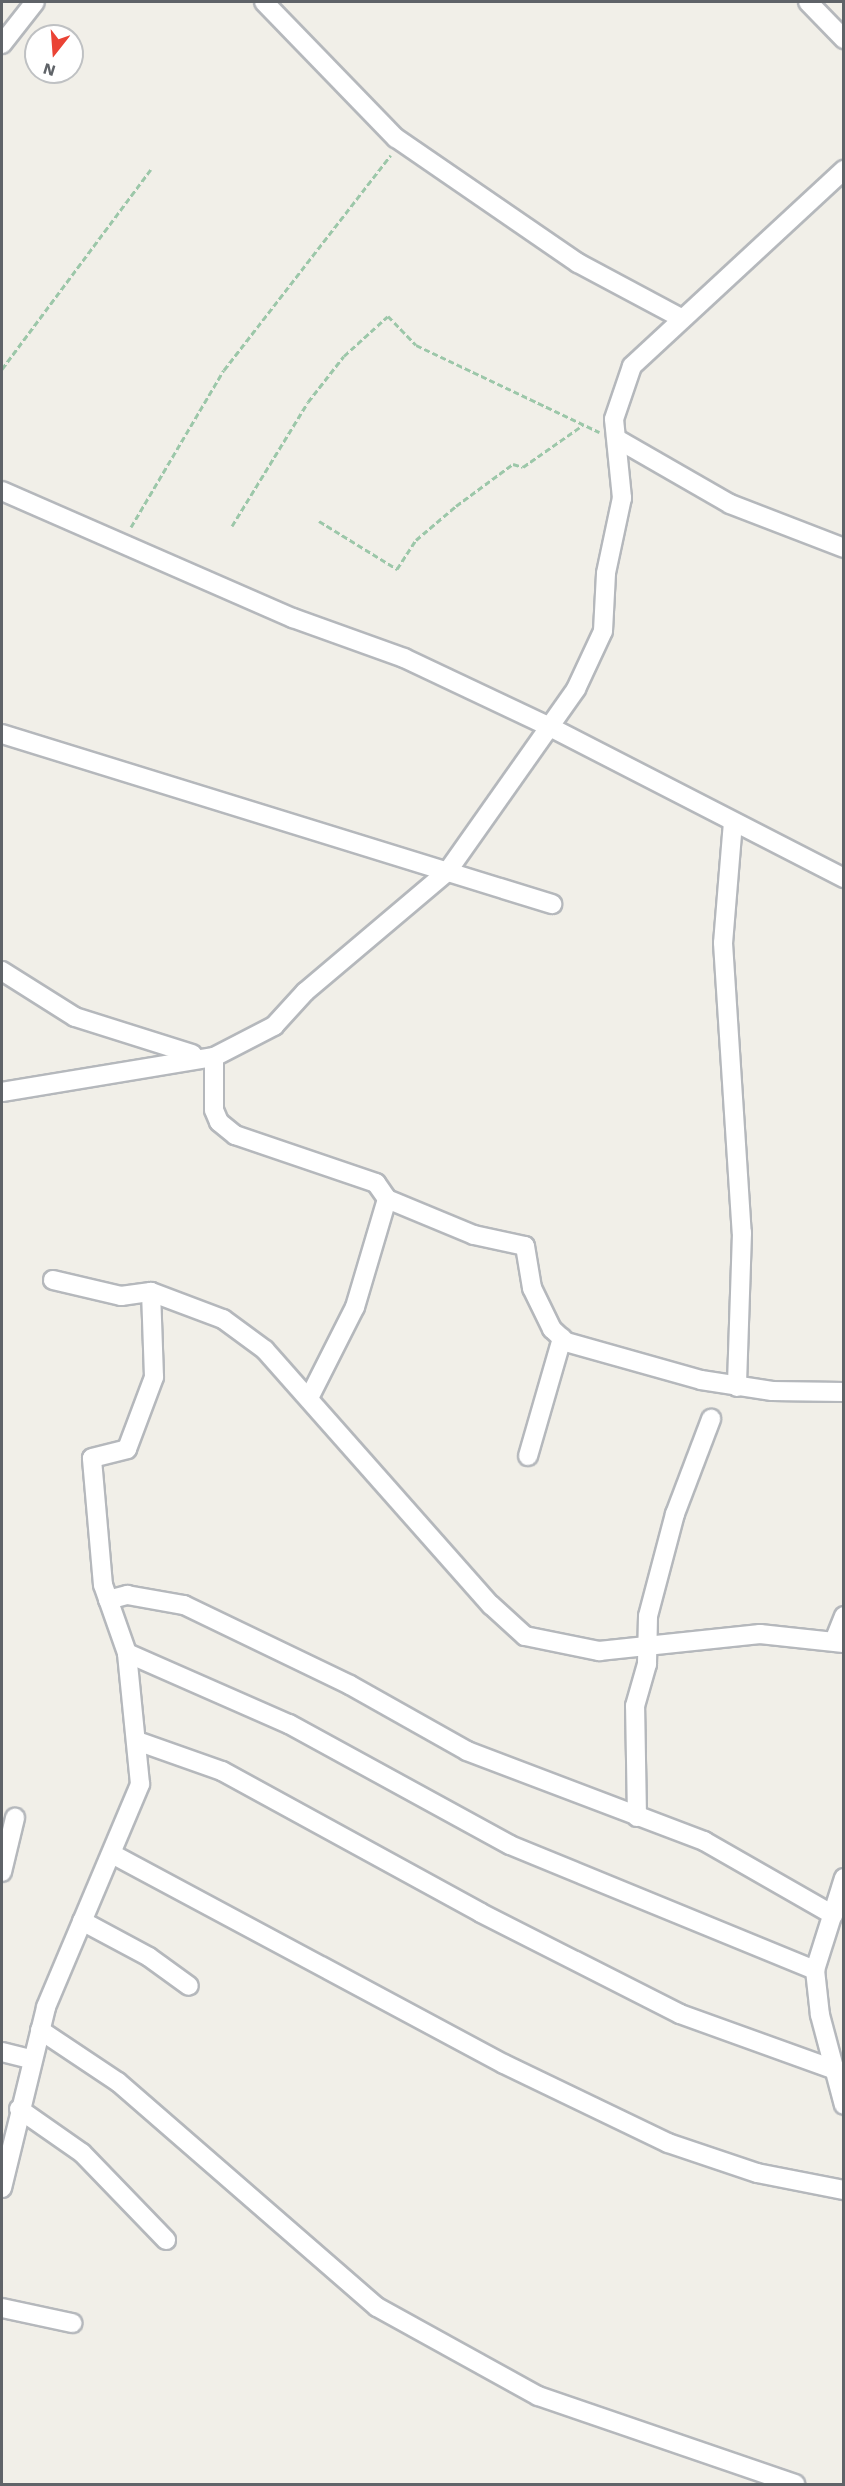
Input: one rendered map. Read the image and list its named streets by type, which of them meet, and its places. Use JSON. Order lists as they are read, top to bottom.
{
  "north": "bottom"
}
